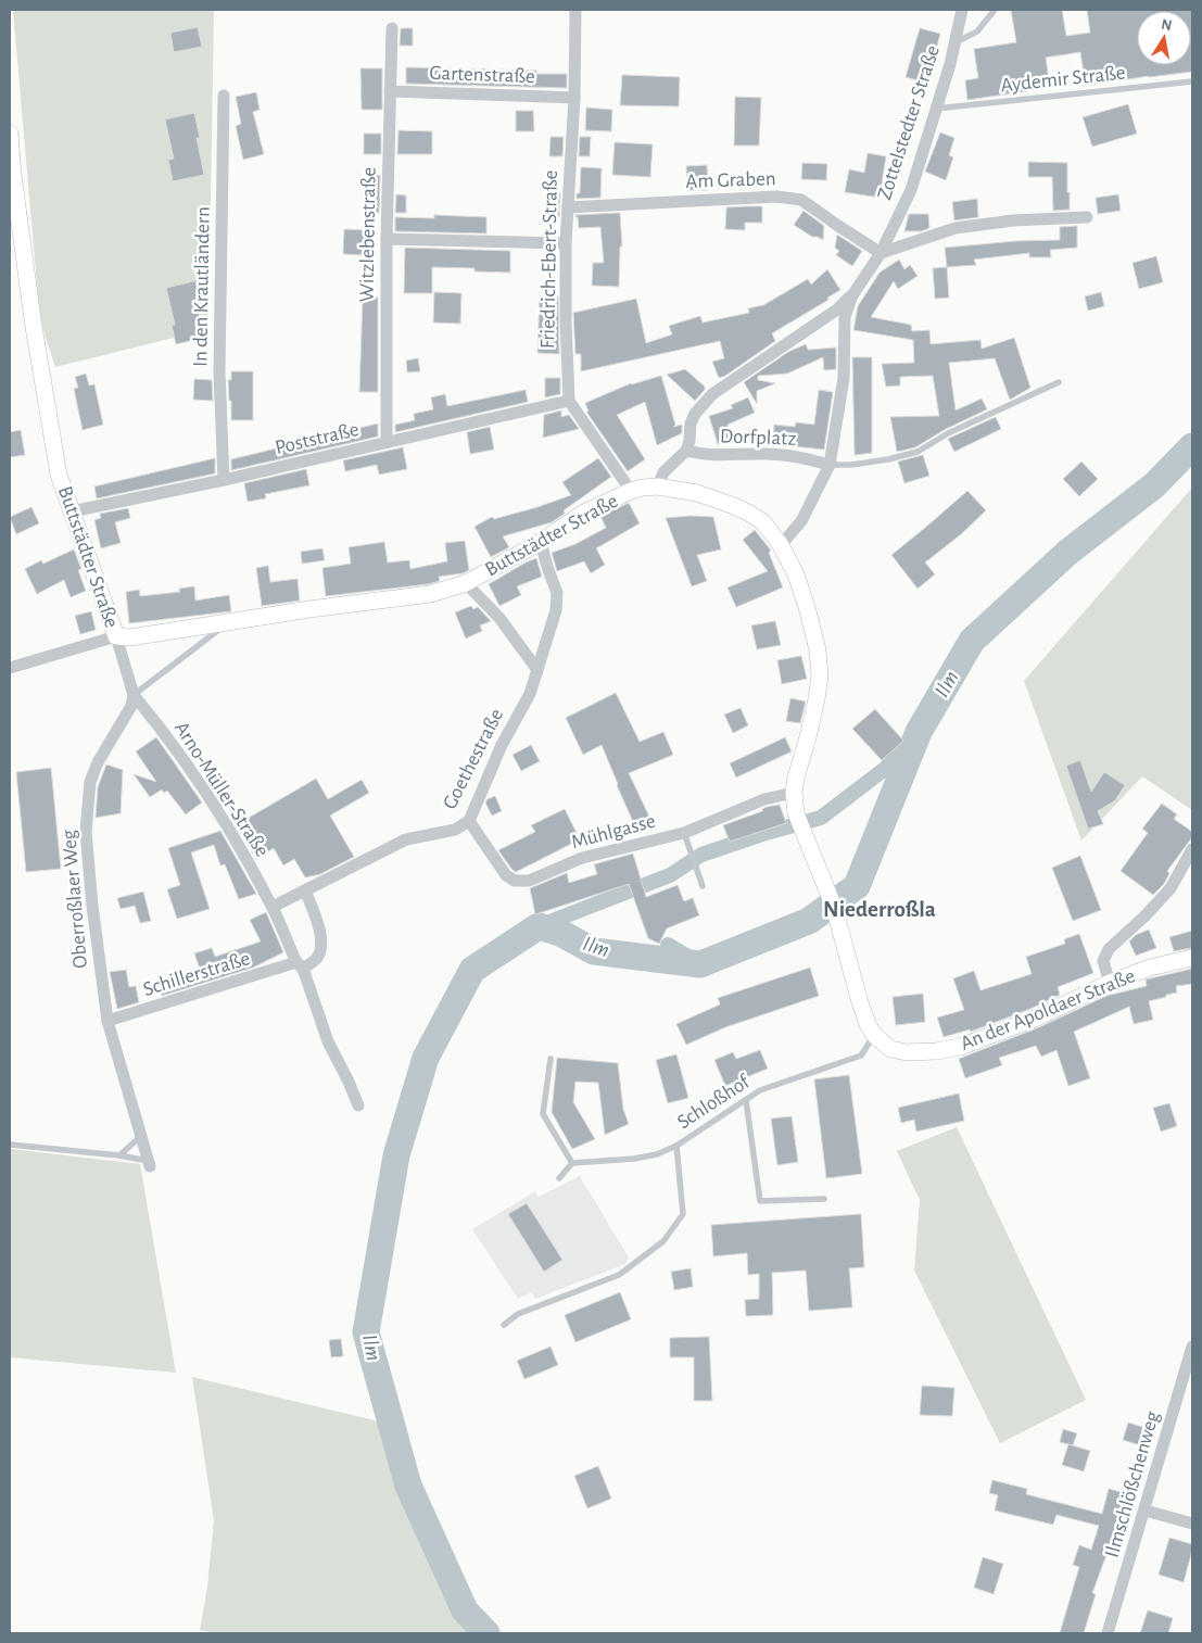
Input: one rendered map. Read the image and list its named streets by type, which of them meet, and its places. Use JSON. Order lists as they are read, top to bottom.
{
  "streets": {
    "main road": ["Buttstädter Straße", "An der Apoldaer Straße"],
    "street": [
      "Gartenstraße",
      "Zottelstedter Straße",
      "Am Graben",
      "Witzlebenstraße",
      "Friedrich-Ebert-Straße",
      "In den Krautländern",
      "Dorfplatz",
      "Poststraße",
      "Goethestraße",
      "Arno-Müller-Straße",
      "Mühlgasse",
      "Oberroßlaer Weg",
      "Schillerstraße",
      "Ilmschlößchenweg"
    ],
    "lane": ["Aydemir Straße", "Schloßhof"]
  },
  "crossings": [
    ["Gartenstraße", "Witzlebenstraße"],
    ["Gartenstraße", "Friedrich-Ebert-Straße"],
    ["Aydemir Straße", "Zottelstedter Straße"],
    ["Zottelstedter Straße", "Am Graben"],
    ["Zottelstedter Straße", "Dorfplatz"],
    ["Zottelstedter Straße", "Buttstädter Straße"],
    ["Am Graben", "Friedrich-Ebert-Straße"],
    ["Witzlebenstraße", "Poststraße"],
    ["Friedrich-Ebert-Straße", "Poststraße"],
    ["In den Krautländern", "Poststraße"],
    ["Poststraße", "Buttstädter Straße"],
    ["Buttstädter Straße", "Goethestraße"],
    ["Buttstädter Straße", "Mühlgasse"],
    ["Buttstädter Straße", "An der Apoldaer Straße"],
    ["Buttstädter Straße", "Schloßhof"],
    ["Goethestraße", "Arno-Müller-Straße"],
    ["Goethestraße", "Mühlgasse"],
    ["Arno-Müller-Straße", "Oberroßlaer Weg"],
    ["Arno-Müller-Straße", "Schillerstraße"],
    ["Oberroßlaer Weg", "Schillerstraße"],
    ["An der Apoldaer Straße", "Schloßhof"]
  ],
  "districts": ["Niederroßla"],
  "water": ["Ilm"],
  "north": "top"
}
